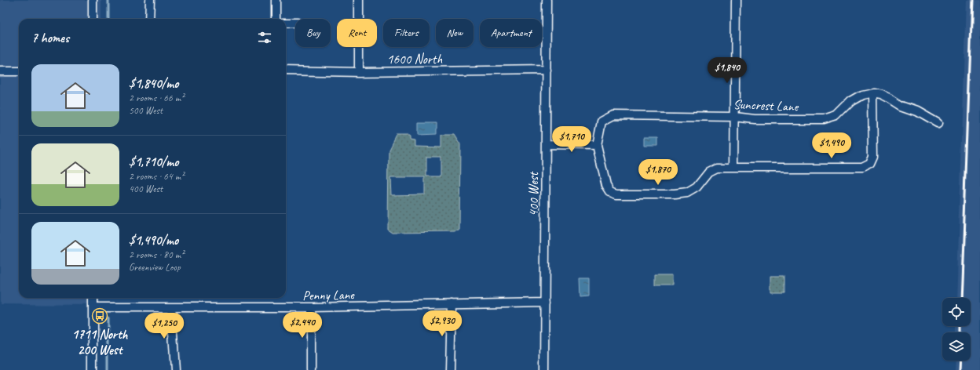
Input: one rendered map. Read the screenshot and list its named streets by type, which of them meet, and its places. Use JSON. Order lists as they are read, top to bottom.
{
  "streets": {
    "street": [
      "1600 North",
      "Suncrest Lane",
      "400 West",
      "Penny Lane"
    ]
  },
  "crossings": [
    ["1600 North", "400 West"],
    ["400 West", "Penny Lane"]
  ],
  "places": {
    "bus stop": ["1711 North 200 West"]
  },
  "page": {
    "chip": [
      "Buy",
      "Rent",
      "Filters",
      "New",
      "Apartment"
    ],
    "heading": "7 homes",
    "list": [
      {
        "name": "$1,840/mo",
        "note": "2 rooms · 66 m² · 500 West"
      },
      {
        "name": "$1,710/mo",
        "note": "2 rooms · 64 m² · 400 West"
      },
      {
        "name": "$1,490/mo",
        "note": "2 rooms · 80 m² · Greenview Loop"
      }
    ],
    "price": [
      "$1,840",
      "$1,710",
      "$1,490",
      "$1,870",
      "$2,930",
      "$2,440",
      "$1,250"
    ]
  }
}
